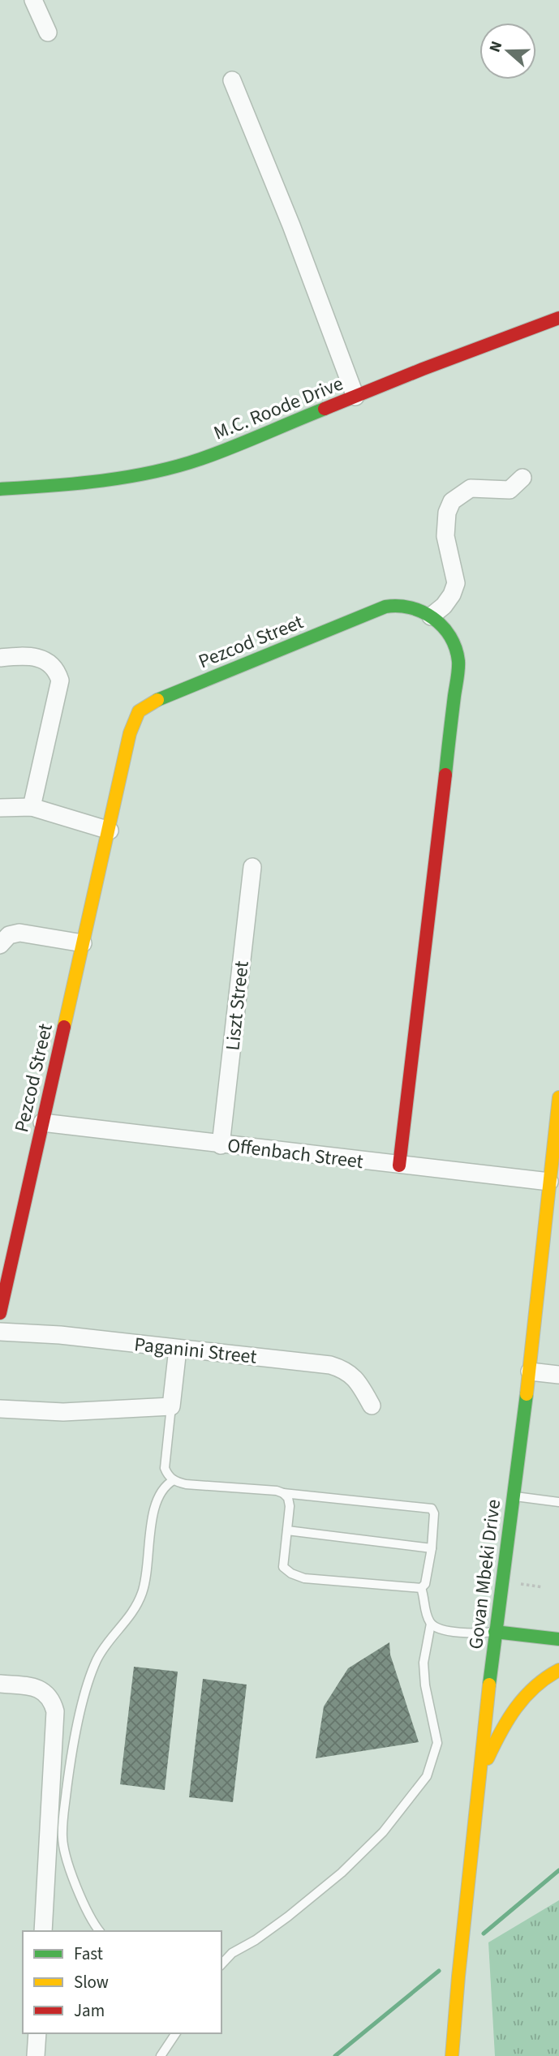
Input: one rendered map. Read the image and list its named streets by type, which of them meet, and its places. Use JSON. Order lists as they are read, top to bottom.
{
  "streets": {
    "street": [
      "M.C. Roode Drive",
      "Pezcod Street",
      "Liszt Street",
      "Offenbach Street",
      "Paganini Street",
      "Govan Mbeki Drive"
    ]
  },
  "crossings": [
    ["Pezcod Street", "Offenbach Street"],
    ["Liszt Street", "Offenbach Street"],
    ["Offenbach Street", "Govan Mbeki Drive"]
  ],
  "legend": ["Fast", "Slow", "Jam"],
  "north": "left"
}
